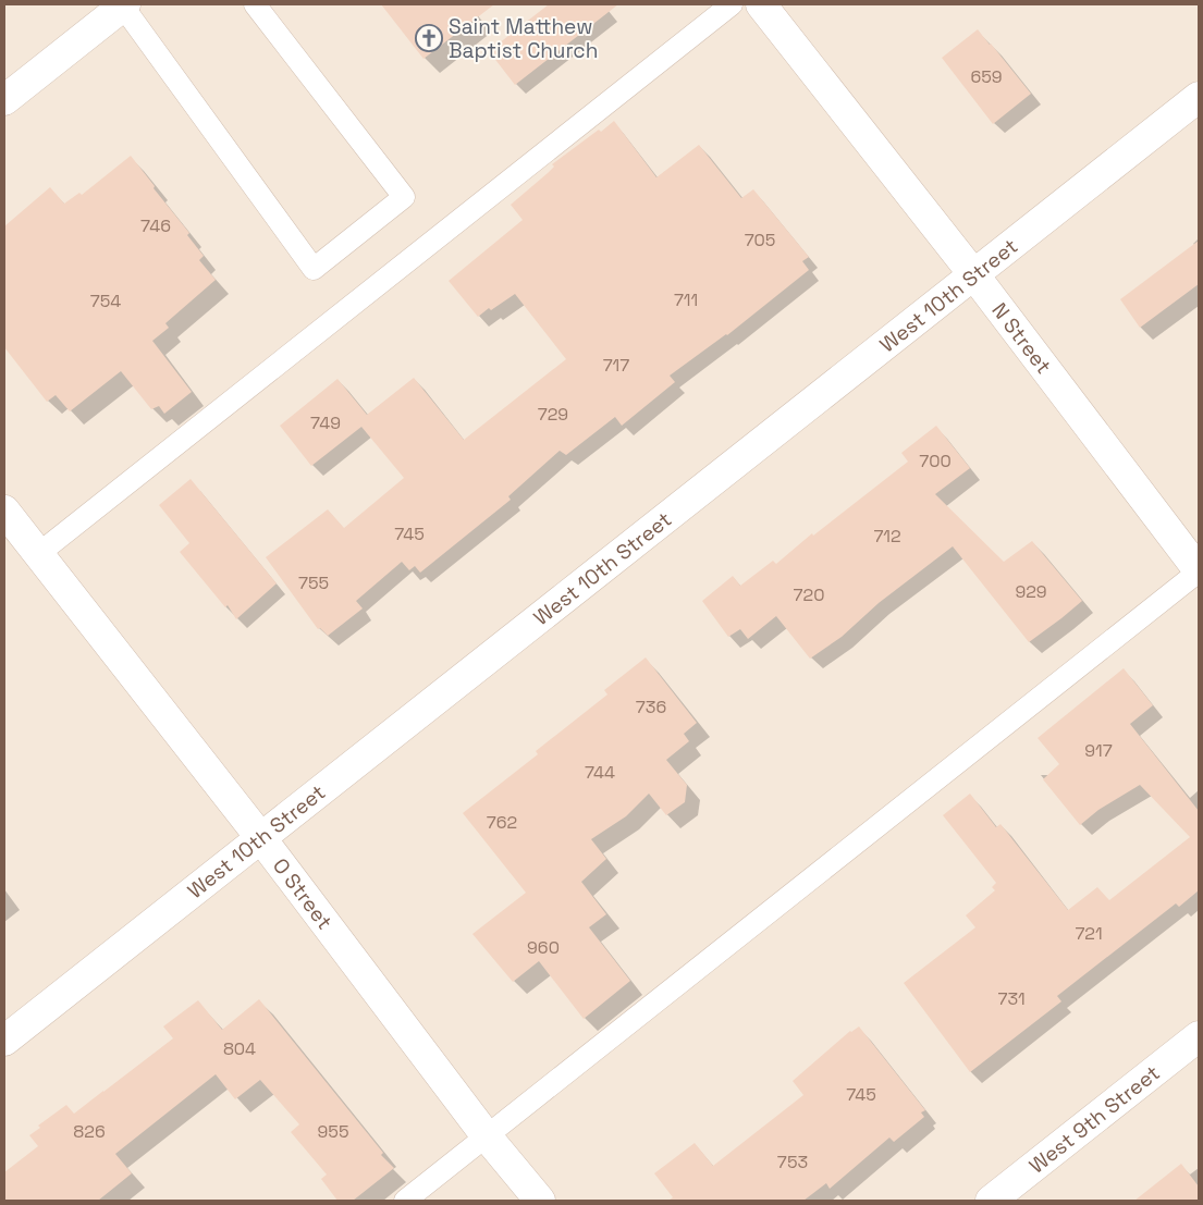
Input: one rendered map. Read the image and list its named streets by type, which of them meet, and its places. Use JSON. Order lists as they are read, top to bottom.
{
  "streets": {
    "street": [
      "West 10th Street",
      "N Street",
      "O Street",
      "West 9th Street"
    ]
  },
  "crossings": [
    ["West 10th Street", "N Street"],
    ["West 10th Street", "O Street"]
  ],
  "places": {
    "church": ["Saint Matthew Baptist Church"]
  },
  "house_numbers": [
    "659",
    "746",
    "705",
    "711",
    "754",
    "717",
    "729",
    "749",
    "700",
    "745",
    "712",
    "755",
    "929",
    "720",
    "736",
    "917",
    "744",
    "762",
    "721",
    "960",
    "731",
    "804",
    "745",
    "826",
    "955",
    "753"
  ]
}
